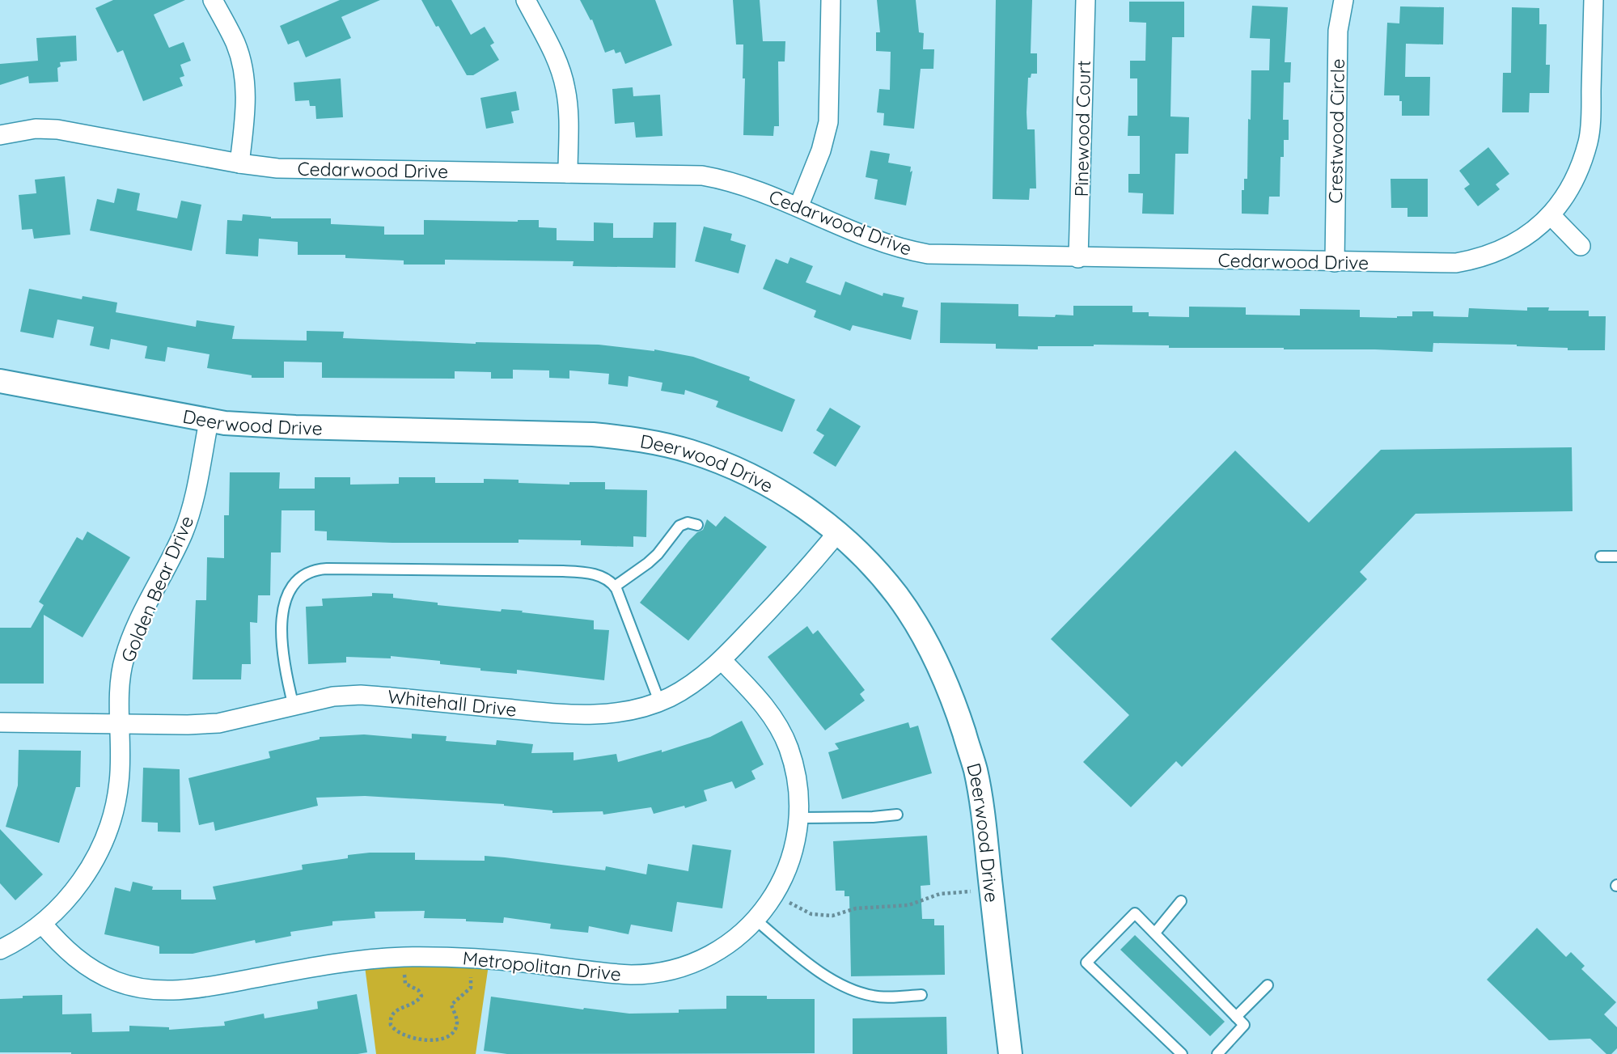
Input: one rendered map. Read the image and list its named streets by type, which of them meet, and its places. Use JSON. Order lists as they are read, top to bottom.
{
  "streets": {
    "street": [
      "Pinewood Court",
      "Crestwood Circle",
      "Cedarwood Drive",
      "Deerwood Drive",
      "Golden Bear Drive",
      "Whitehall Drive",
      "Metropolitan Drive"
    ]
  },
  "crossings": [
    ["Pinewood Court", "Cedarwood Drive"],
    ["Crestwood Circle", "Cedarwood Drive"],
    ["Deerwood Drive", "Golden Bear Drive"],
    ["Deerwood Drive", "Whitehall Drive"],
    ["Golden Bear Drive", "Whitehall Drive"],
    ["Golden Bear Drive", "Metropolitan Drive"],
    ["Whitehall Drive", "Metropolitan Drive"]
  ]
}
